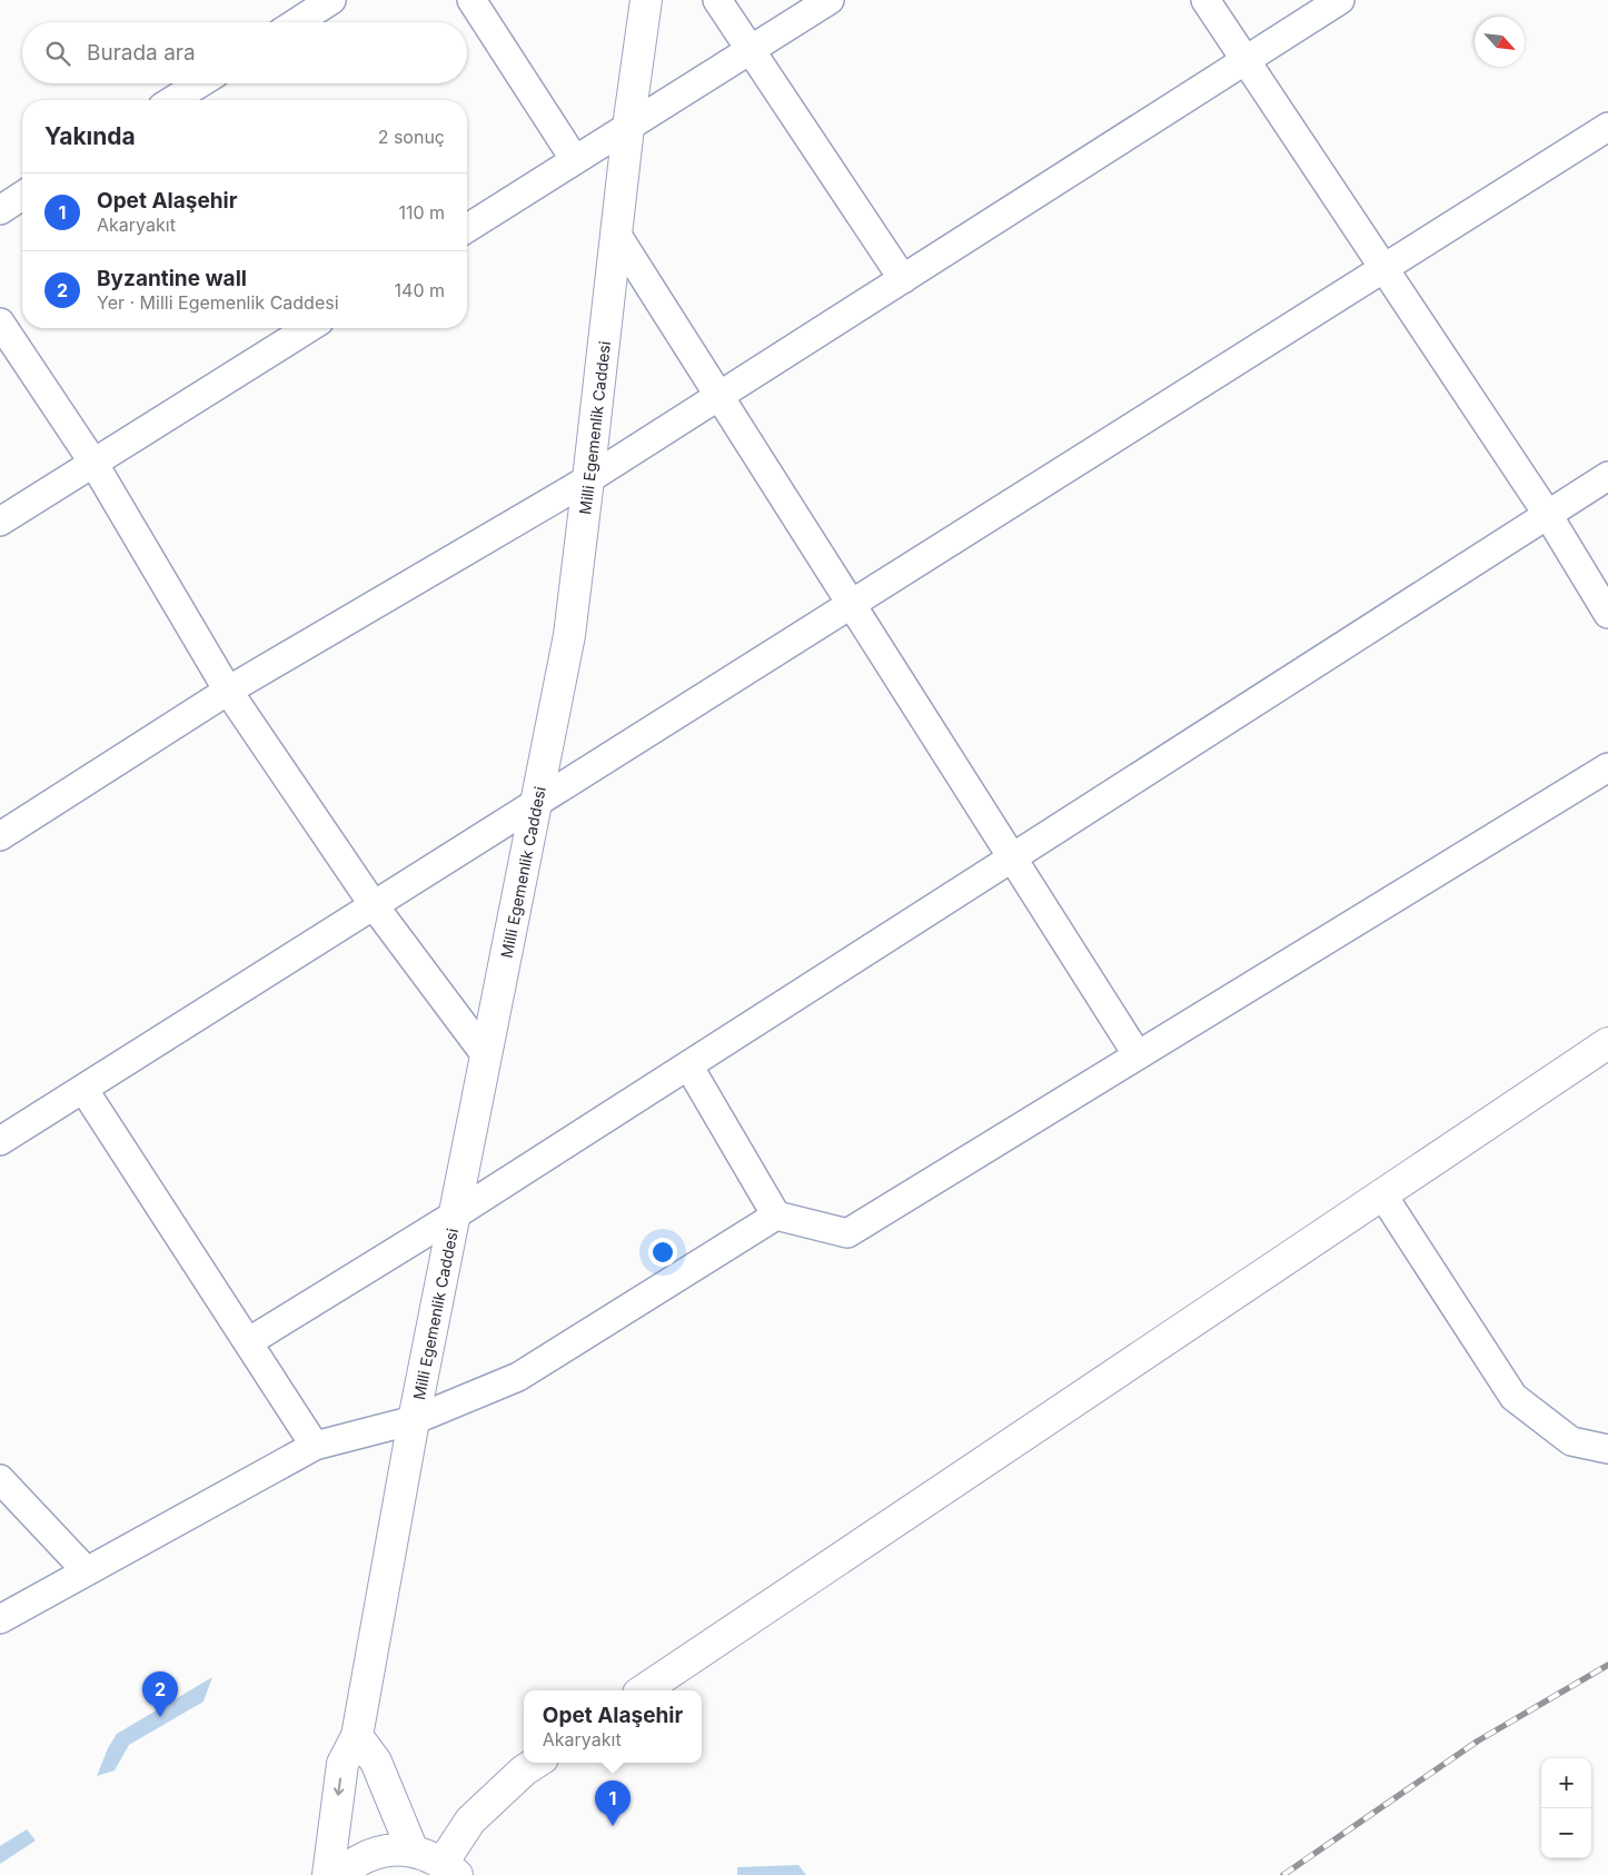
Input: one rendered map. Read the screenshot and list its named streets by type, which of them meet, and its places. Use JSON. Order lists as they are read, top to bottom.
{
  "streets": {
    "street": ["Milli Egemenlik Caddesi"]
  },
  "north": "bottom right",
  "page": {
    "search": "Burada ara",
    "heading": ["Yakında", "2 sonuç"],
    "list": [
      {
        "mark": "1",
        "name": "Opet Alaşehir",
        "note": "Akaryakıt",
        "value": "110 m"
      },
      {
        "mark": "2",
        "name": "Byzantine wall",
        "note": "Yer · Milli Egemenlik Caddesi",
        "value": "140 m"
      }
    ],
    "pins": ["2", "1"],
    "popup": ["Opet Alaşehir", "Akaryakıt"],
    "map_buttons": ["+", "−"]
  }
}
